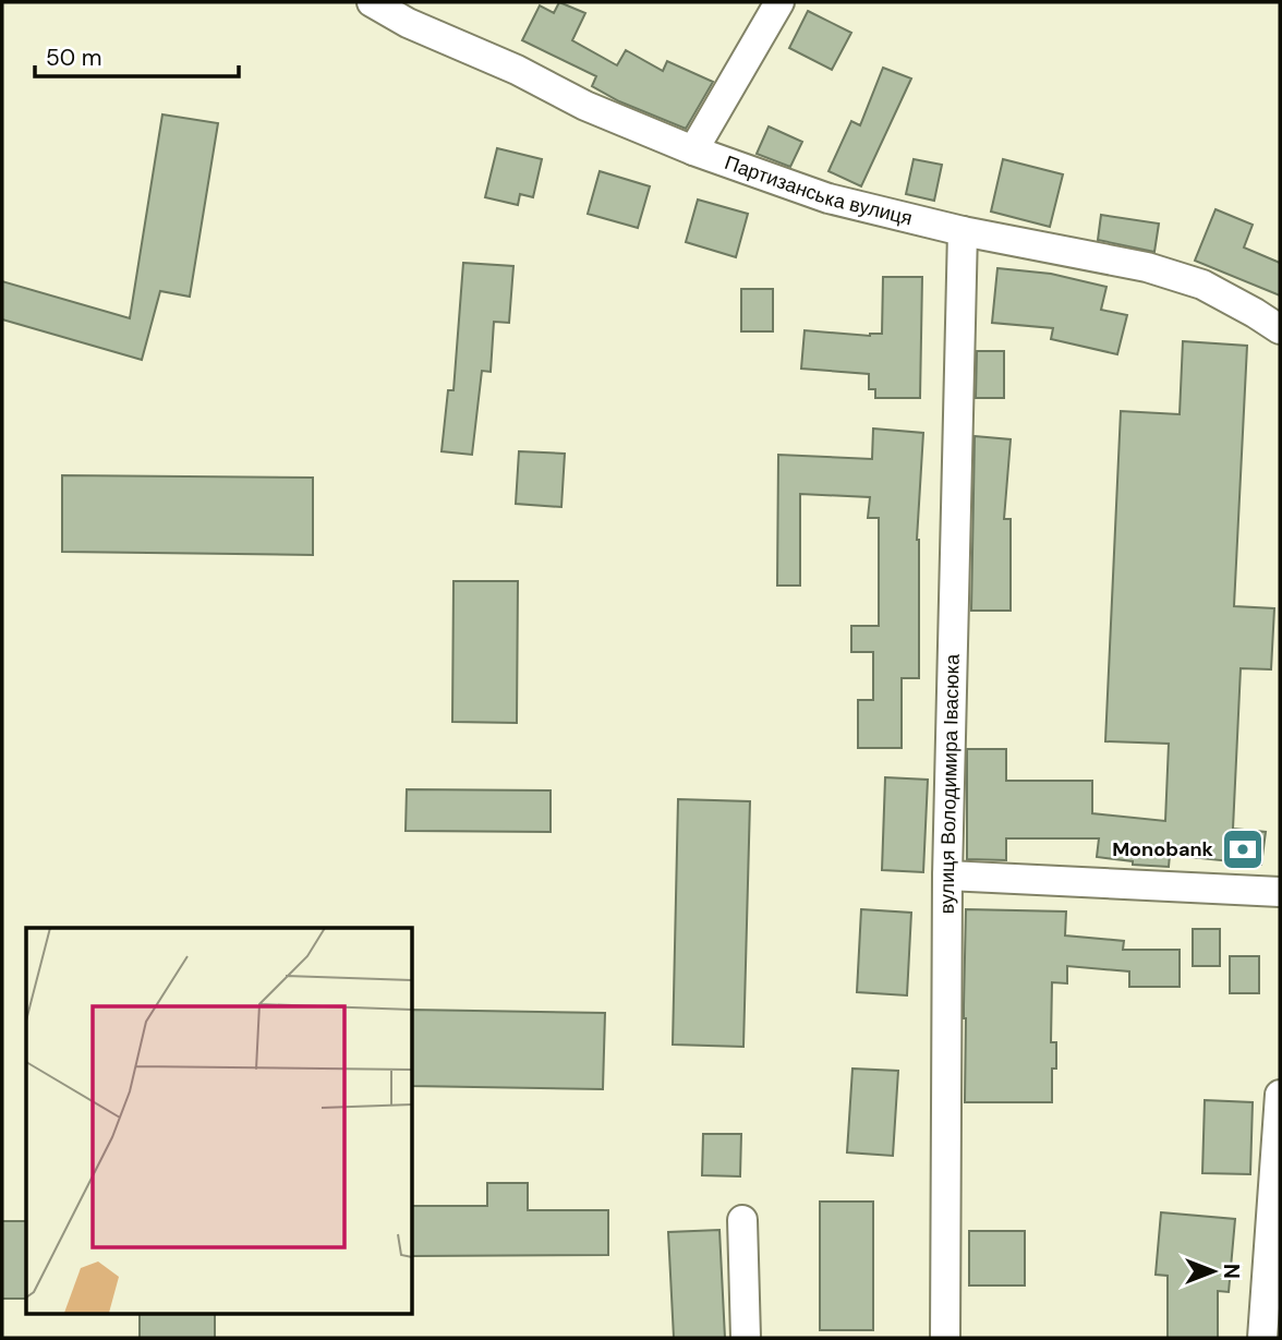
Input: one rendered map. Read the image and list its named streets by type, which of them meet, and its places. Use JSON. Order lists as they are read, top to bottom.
{
  "streets": {
    "street": ["Партизанська вулиця", "вулиця Володимира Івасюка"]
  },
  "crossings": [
    ["Партизанська вулиця", "вулиця Володимира Івасюка"]
  ],
  "places": {
    "bank": ["Monobank"]
  },
  "scale_bar": "50 m",
  "north": "right"
}
